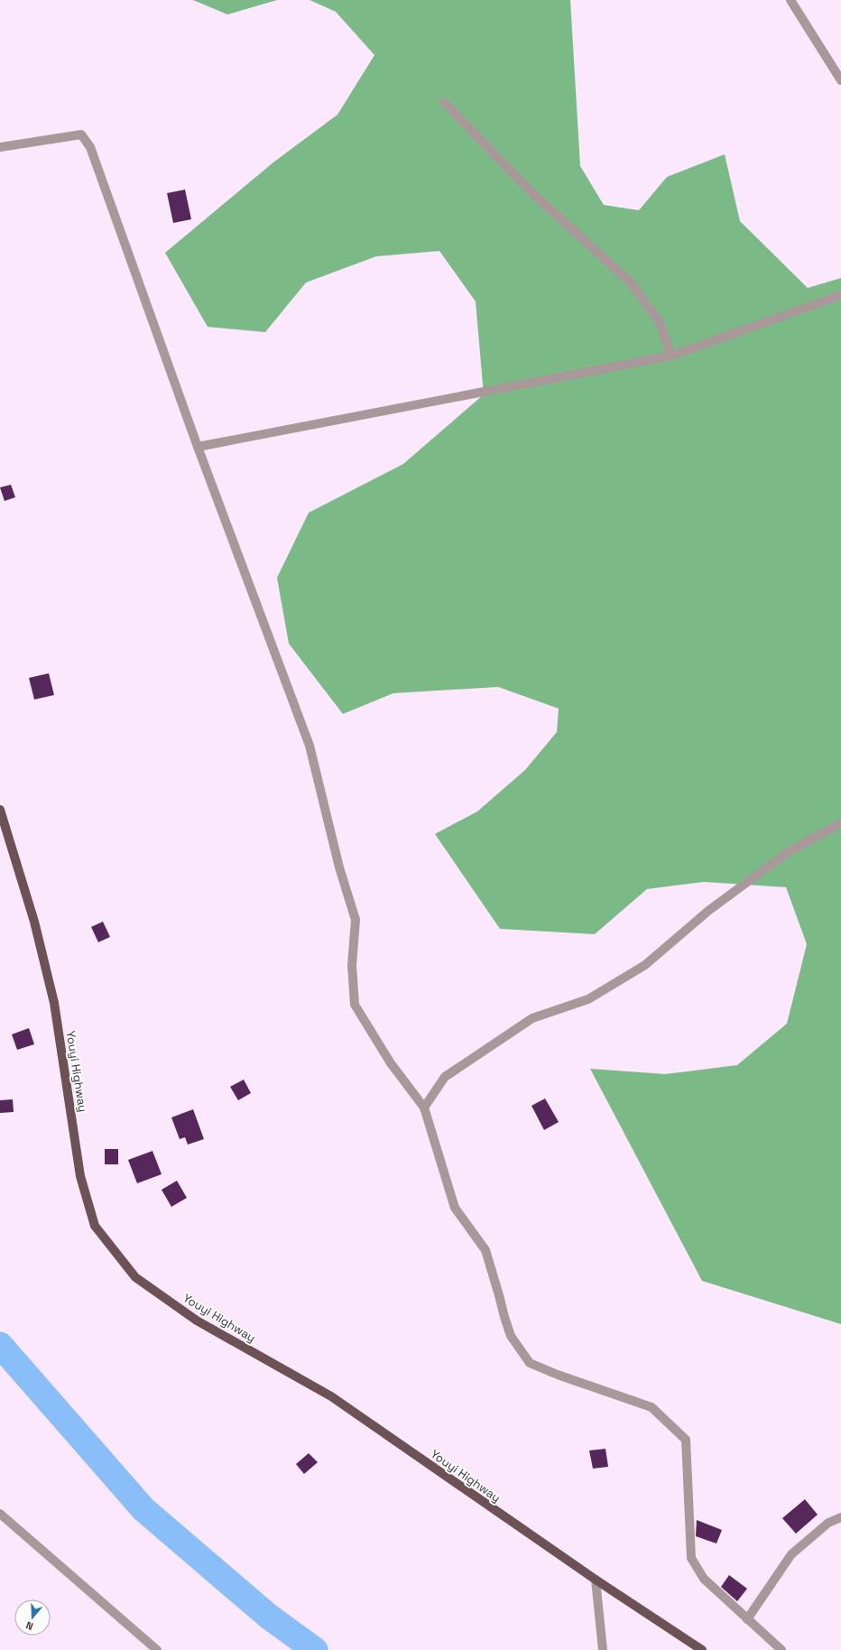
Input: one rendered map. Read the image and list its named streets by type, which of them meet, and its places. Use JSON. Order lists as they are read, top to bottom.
{
  "streets": {
    "main road": ["Youyi Highway"]
  },
  "north": "bottom"
}
